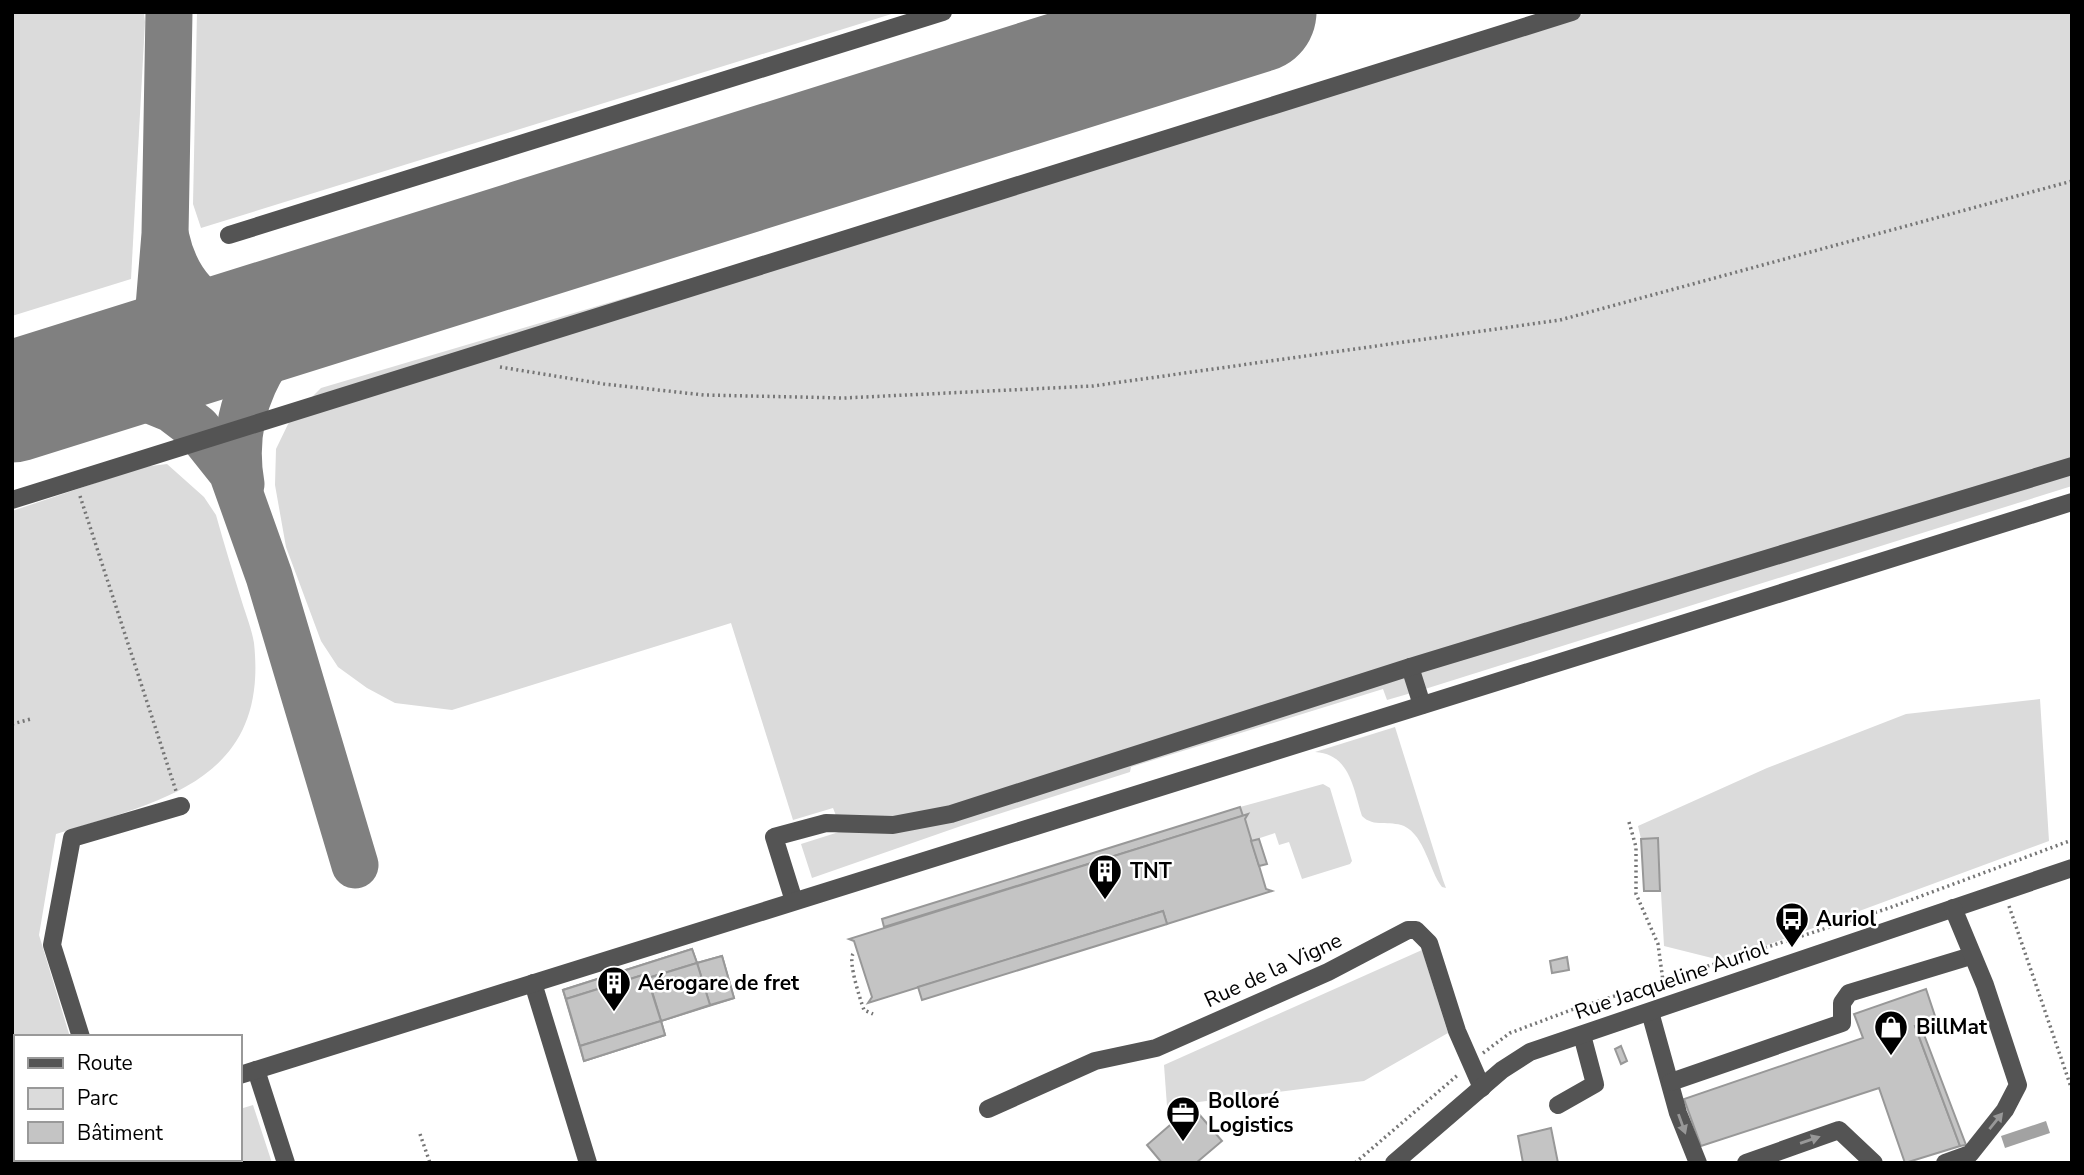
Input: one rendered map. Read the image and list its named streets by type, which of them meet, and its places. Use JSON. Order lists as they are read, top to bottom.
{
  "streets": {
    "street": ["Rue de la Vigne", "Rue Jacqueline Auriol"]
  },
  "crossings": [
    ["Rue de la Vigne", "Rue Jacqueline Auriol"]
  ],
  "places": {
    "building": ["TNT", "Aérogare de fret"],
    "bus stop": ["Auriol"],
    "shop": ["BillMat"],
    "office": ["Bolloré Logistics"]
  },
  "legend": ["Route", "Parc", "Bâtiment"]
}
